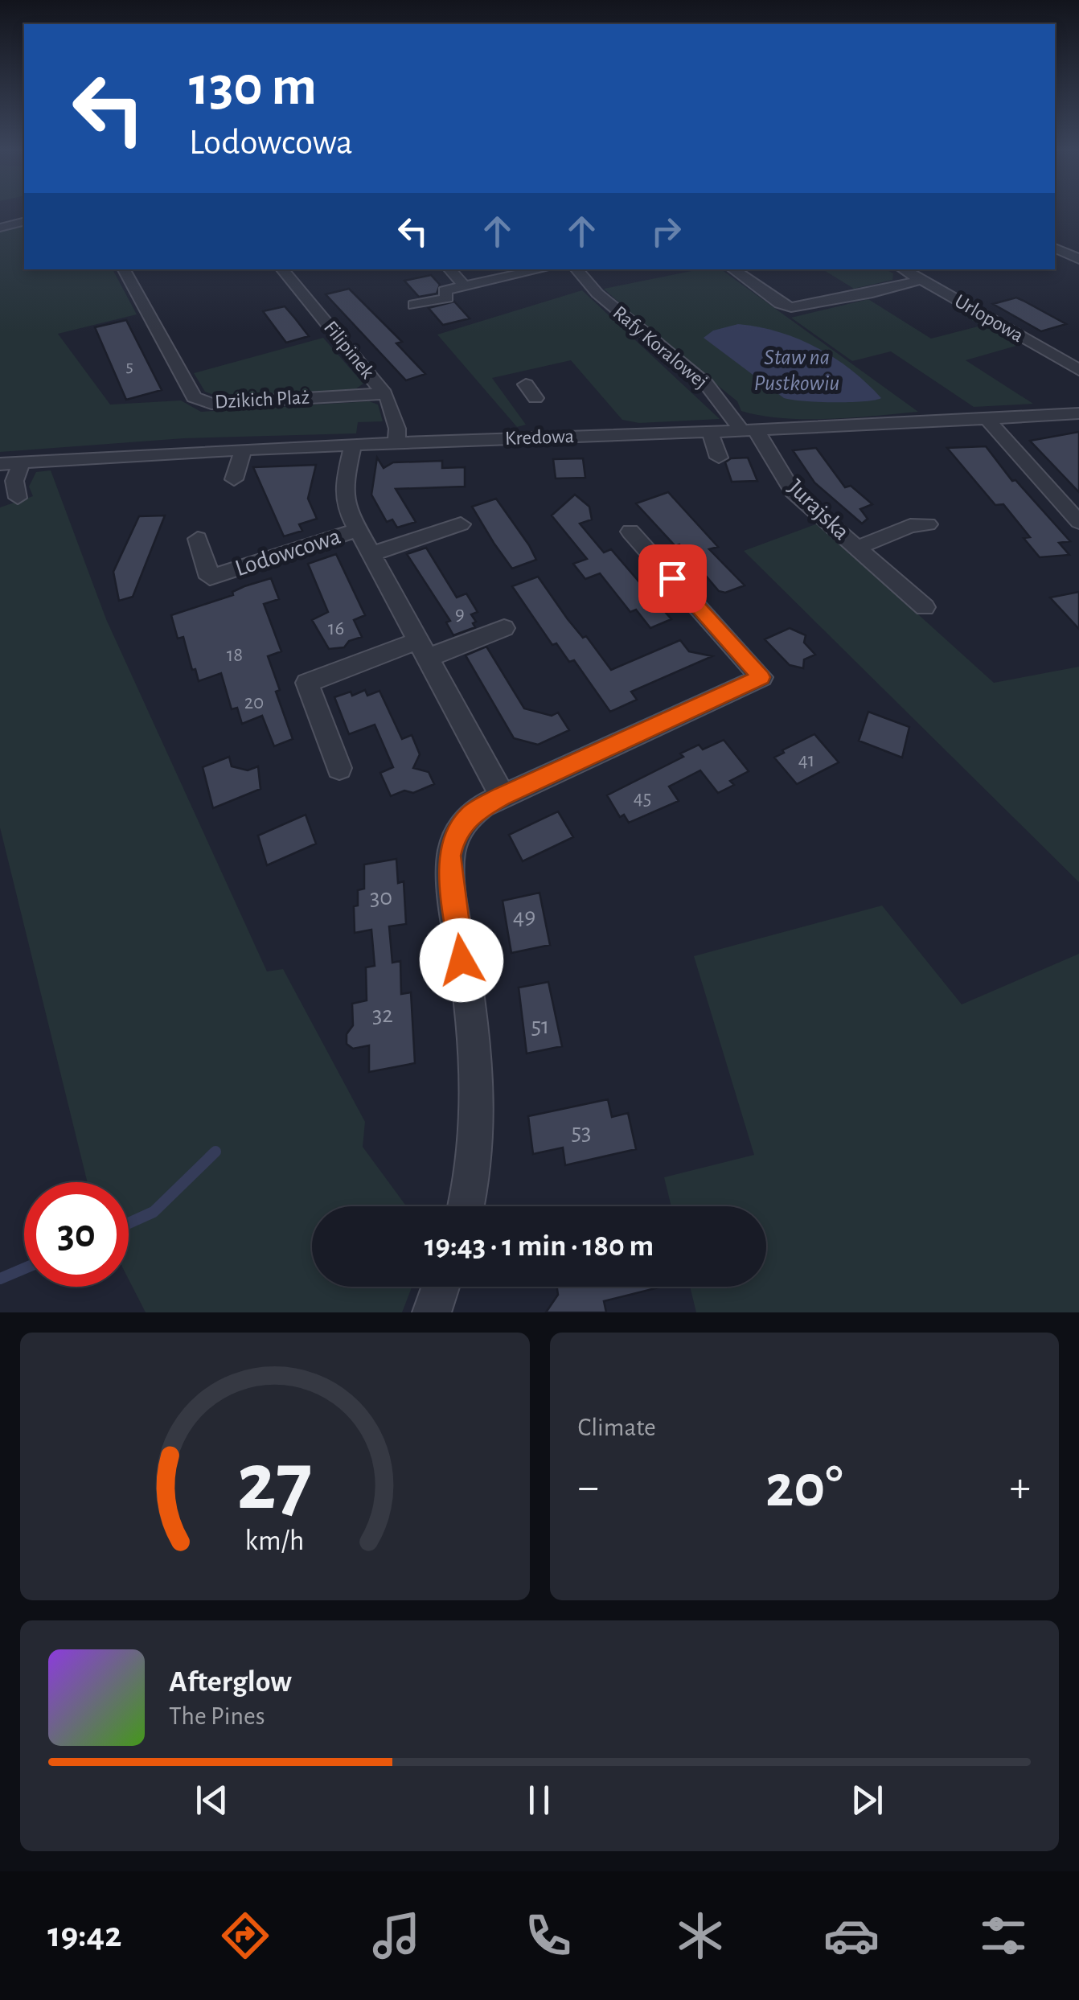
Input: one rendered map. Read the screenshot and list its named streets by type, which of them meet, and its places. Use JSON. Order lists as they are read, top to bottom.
{
  "streets": {
    "street": [
      "Urlopowa",
      "Rafy Koralowej",
      "Filipinek",
      "Dzikich Plaż",
      "Kredowa",
      "Jurajska",
      "Lodowcowa"
    ]
  },
  "crossings": [
    ["Rafy Koralowej", "Kredowa"],
    ["Rafy Koralowej", "Jurajska"],
    ["Filipinek", "Dzikich Plaż"],
    ["Filipinek", "Kredowa"],
    ["Kredowa", "Jurajska"],
    ["Kredowa", "Lodowcowa"]
  ],
  "water": ["Staw na Pustkowiu"],
  "house_numbers": [
    "5",
    "9",
    "16",
    "18",
    "20",
    "41",
    "45",
    "30",
    "49",
    "32",
    "51",
    "53"
  ],
  "page": {
    "turn": ["130 m", "Lodowcowa"],
    "limit": "30",
    "trip": "19:43 · 1 min · 180 m",
    "tile": "Climate",
    "heat": ["−", "20°", "+"],
    "song": ["Afterglow", "The Pines"],
    "tabs": "19:42",
    "gauge": ["27", "km/h"]
  }
}
